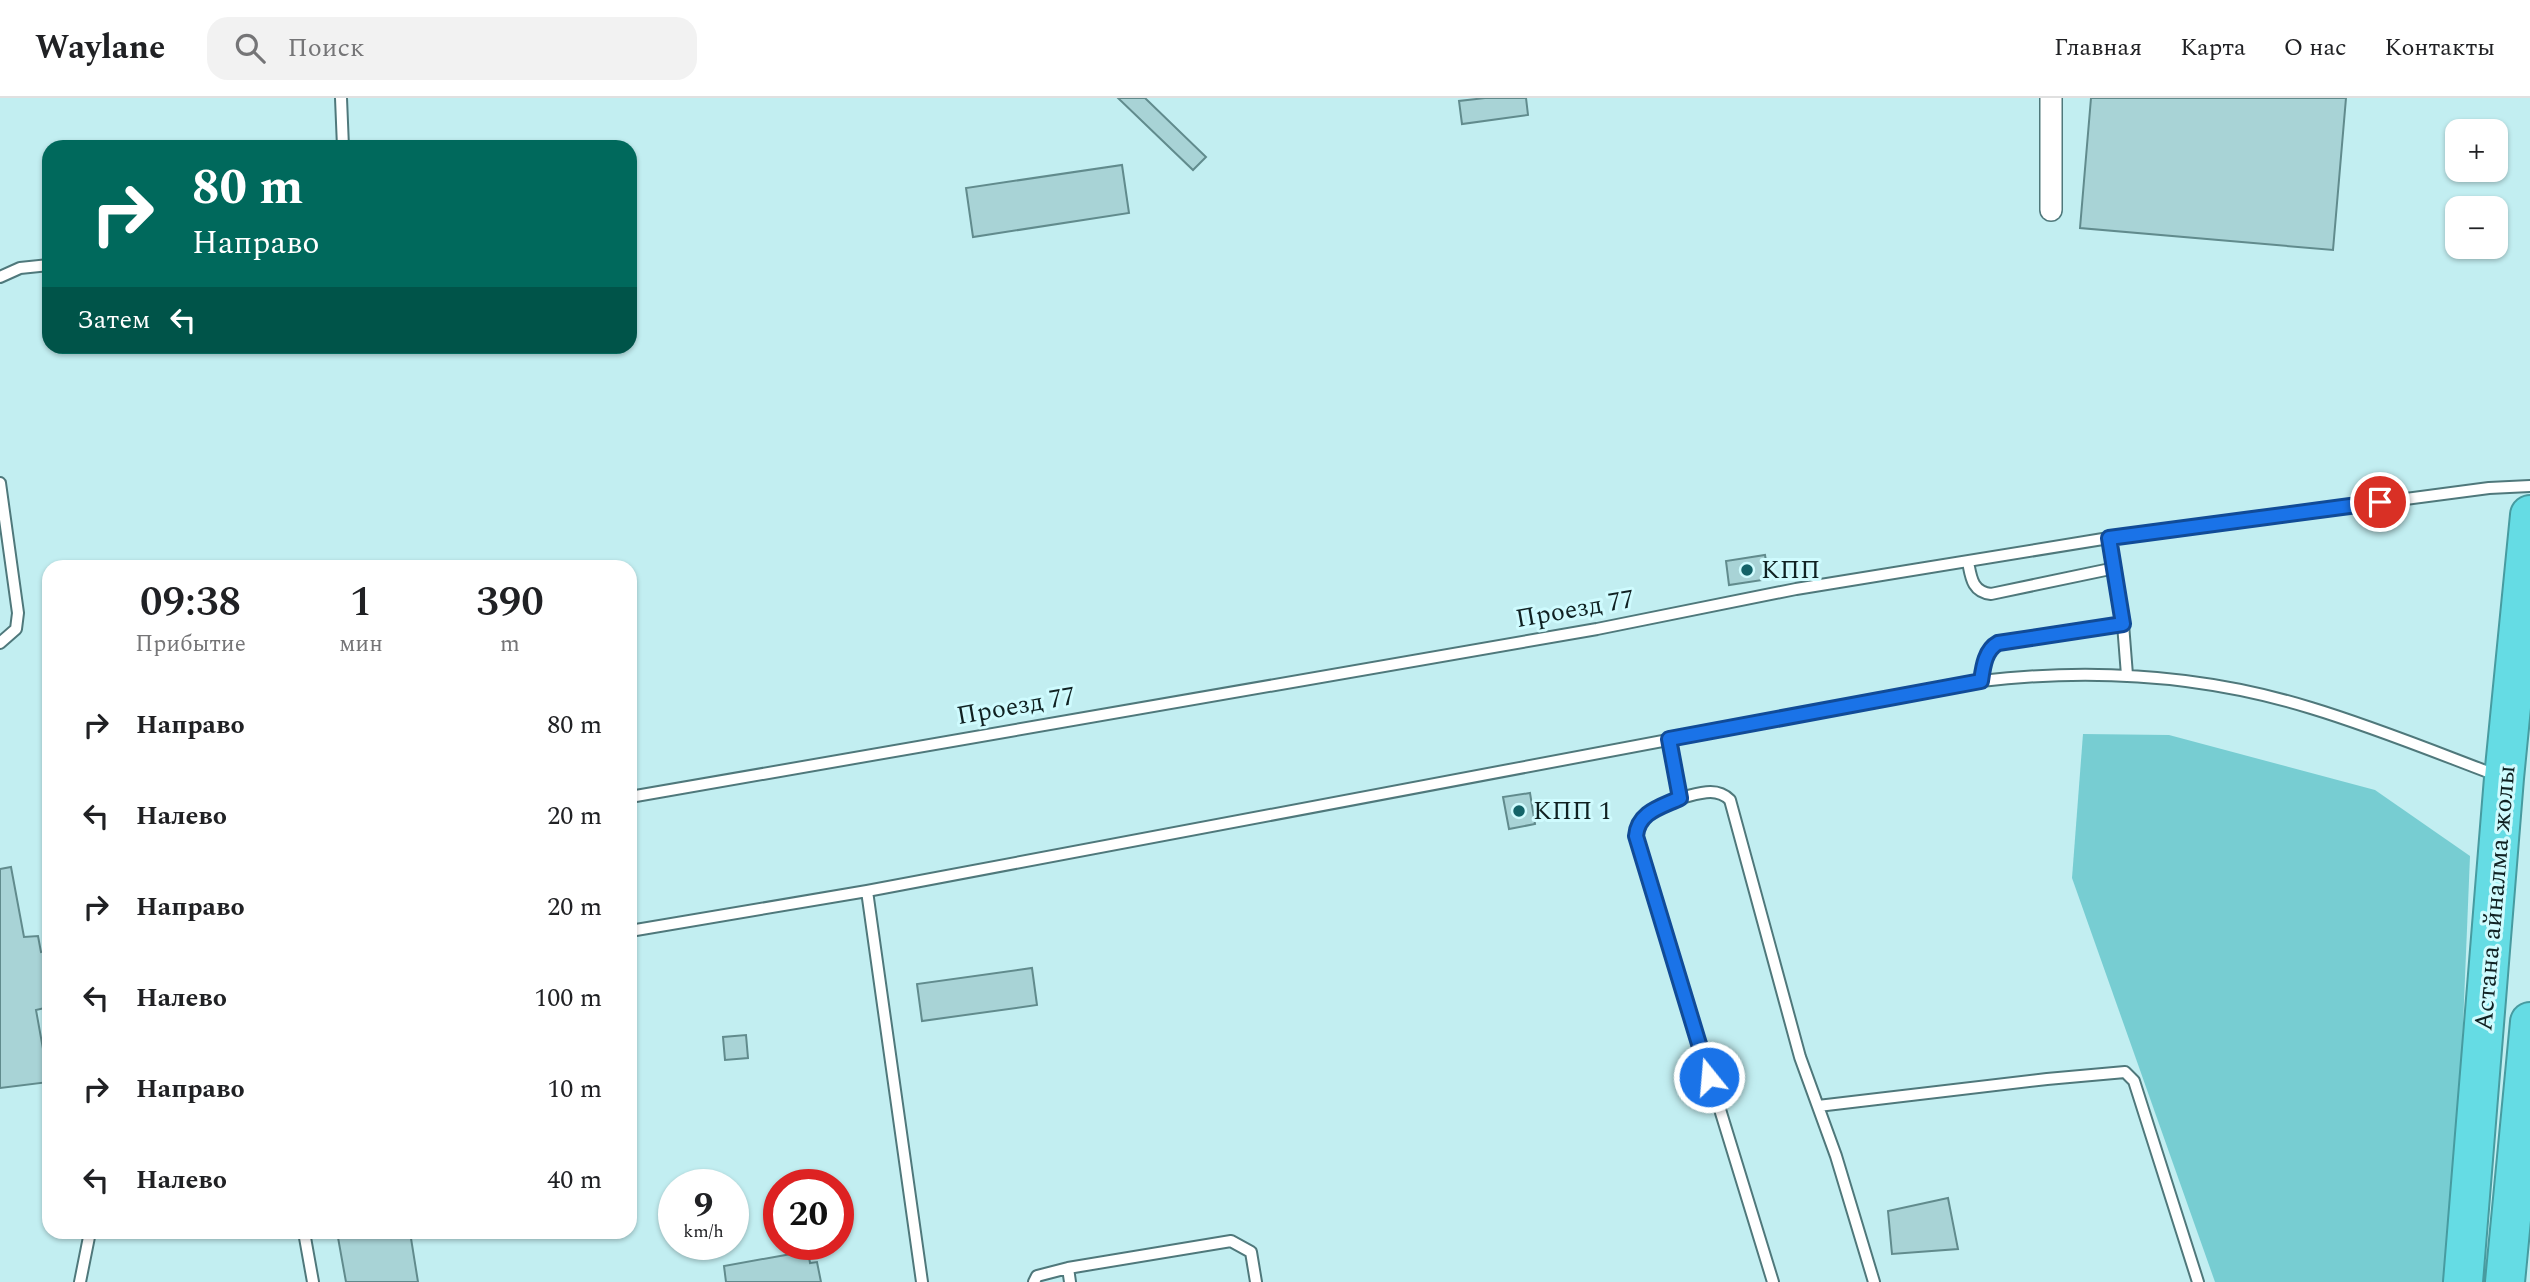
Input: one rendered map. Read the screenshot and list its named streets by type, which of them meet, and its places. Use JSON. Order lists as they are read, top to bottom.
{
  "streets": {
    "highway": ["Астана айналма жолы"],
    "lane": ["Проезд 77"]
  },
  "places": ["КПП", "КПП 1"],
  "page": {
    "header": "Waylane",
    "search": "Поиск",
    "nav": [
      "Главная",
      "Карта",
      "О нас",
      "Контакты"
    ],
    "map_buttons": ["+", "−"],
    "turn": ["80 m", "Направо"],
    "then": "Затем",
    "eta": [
      "09:38",
      "Прибытие",
      "1",
      "мин",
      "390",
      "m"
    ],
    "list": [
      {
        "name": "Направо",
        "value": "80 m"
      },
      {
        "name": "Налево",
        "value": "20 m"
      },
      {
        "name": "Направо",
        "value": "20 m"
      },
      {
        "name": "Налево",
        "value": "100 m"
      },
      {
        "name": "Направо",
        "value": "10 m"
      },
      {
        "name": "Налево",
        "value": "40 m"
      }
    ],
    "speed": "9 km/h",
    "limit": "20"
  }
}
